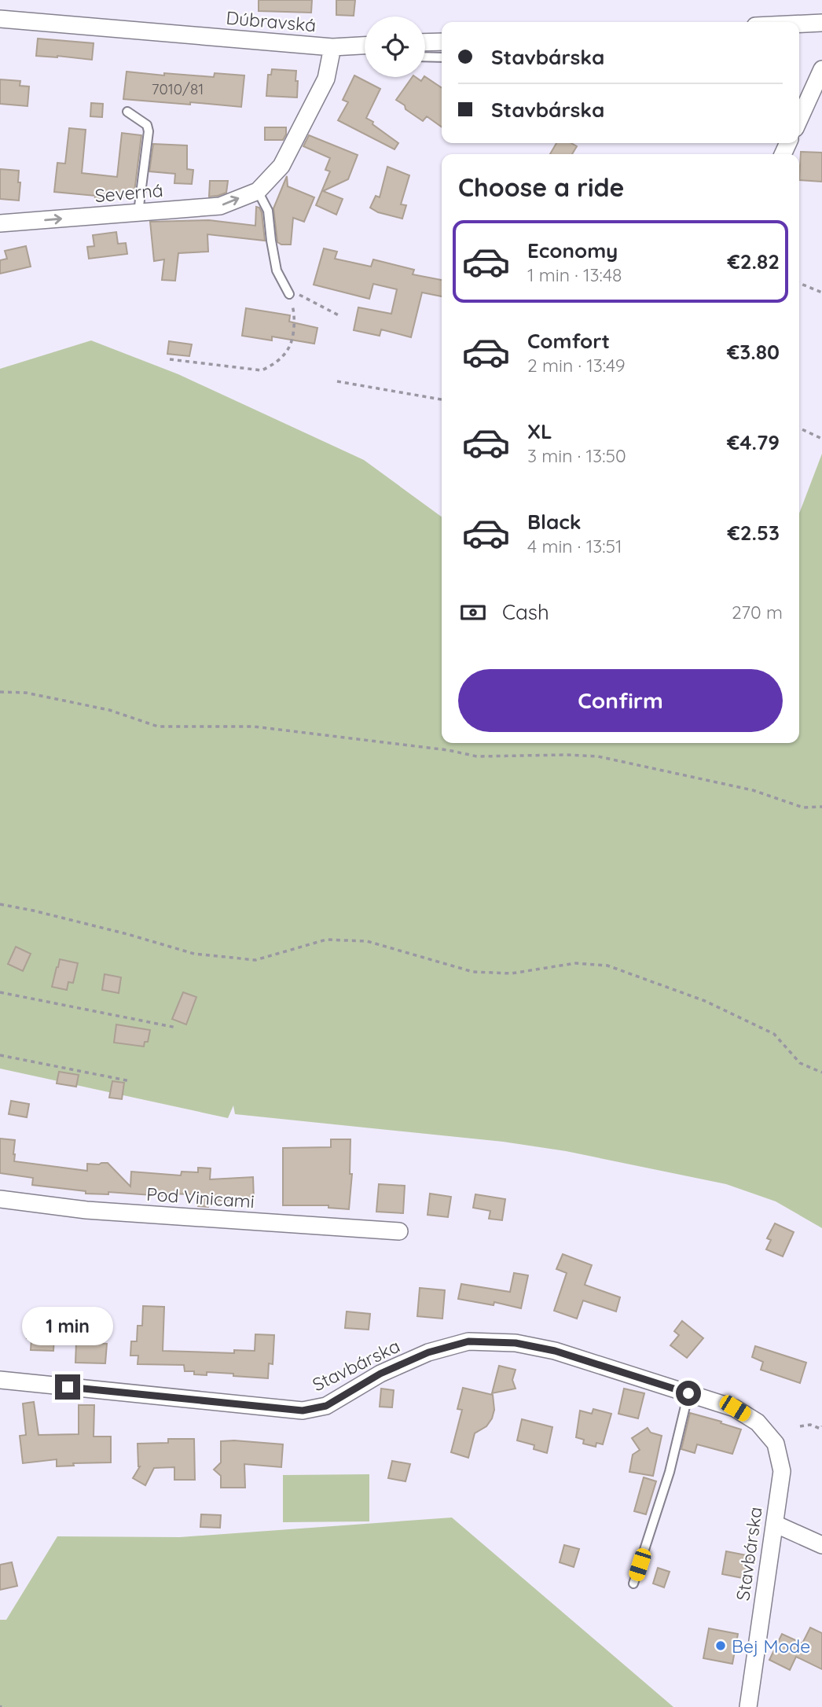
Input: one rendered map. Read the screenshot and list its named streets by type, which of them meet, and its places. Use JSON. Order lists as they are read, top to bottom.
{
  "streets": {
    "street": [
      "Dúbravská",
      "Severná",
      "Pod Vinicami",
      "Stavbárska"
    ]
  },
  "crossings": [
    ["Dúbravská", "Severná"]
  ],
  "one_way": ["Severná"],
  "places": ["Bej Mode"],
  "house_numbers": ["7010/81"],
  "page": {
    "banner": ["Stavbárska", "Stavbárska"],
    "heading": "Choose a ride",
    "list": [
      {
        "name": "Economy",
        "note": "1 min · 13:48",
        "value": "€2.82"
      },
      {
        "name": "Comfort",
        "note": "2 min · 13:49",
        "value": "€3.80"
      },
      {
        "name": "XL",
        "note": "3 min · 13:50",
        "value": "€4.79"
      },
      {
        "name": "Black",
        "note": "4 min · 13:51",
        "value": "€2.53"
      }
    ],
    "pay": ["Cash", "270 m"],
    "buttons": "Confirm",
    "bubble": "1 min"
  }
}
